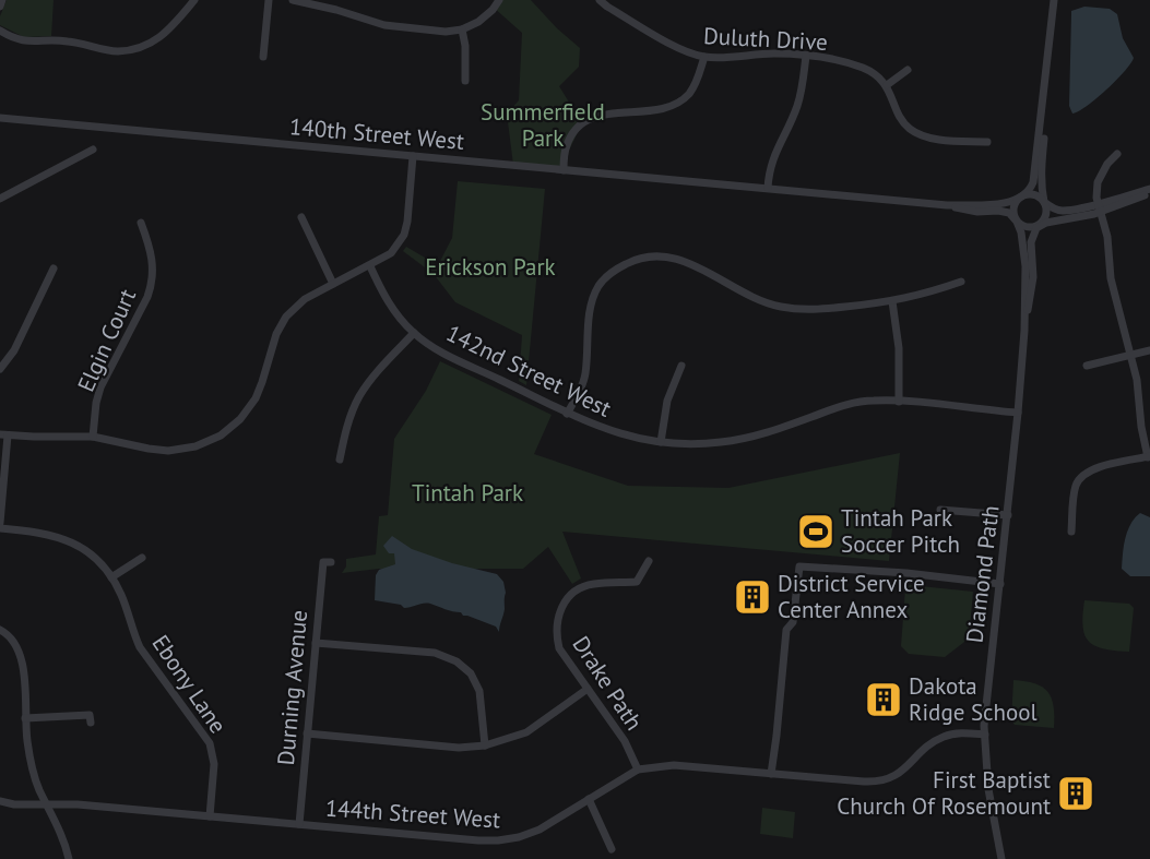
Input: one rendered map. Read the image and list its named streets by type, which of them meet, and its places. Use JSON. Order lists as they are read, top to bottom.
{
  "streets": {
    "street": [
      "Duluth Drive",
      "140th Street West",
      "Elgin Court",
      "142nd Street West",
      "Diamond Path",
      "Drake Path",
      "Ebony Lane",
      "Durning Avenue",
      "144th Street West"
    ]
  },
  "crossings": [
    ["140th Street West", "Diamond Path"],
    ["142nd Street West", "Diamond Path"],
    ["Diamond Path", "144th Street West"],
    ["Drake Path", "144th Street West"],
    ["Ebony Lane", "144th Street West"],
    ["Durning Avenue", "144th Street West"]
  ],
  "parks": ["Summerfield Park", "Erickson Park", "Tintah Park"],
  "places": {
    "sports": ["Tintah Park Soccer Pitch"],
    "building": ["District Service Center Annex", "Dakota Ridge School", "First Baptist Church Of Rosemount"]
  }
}
